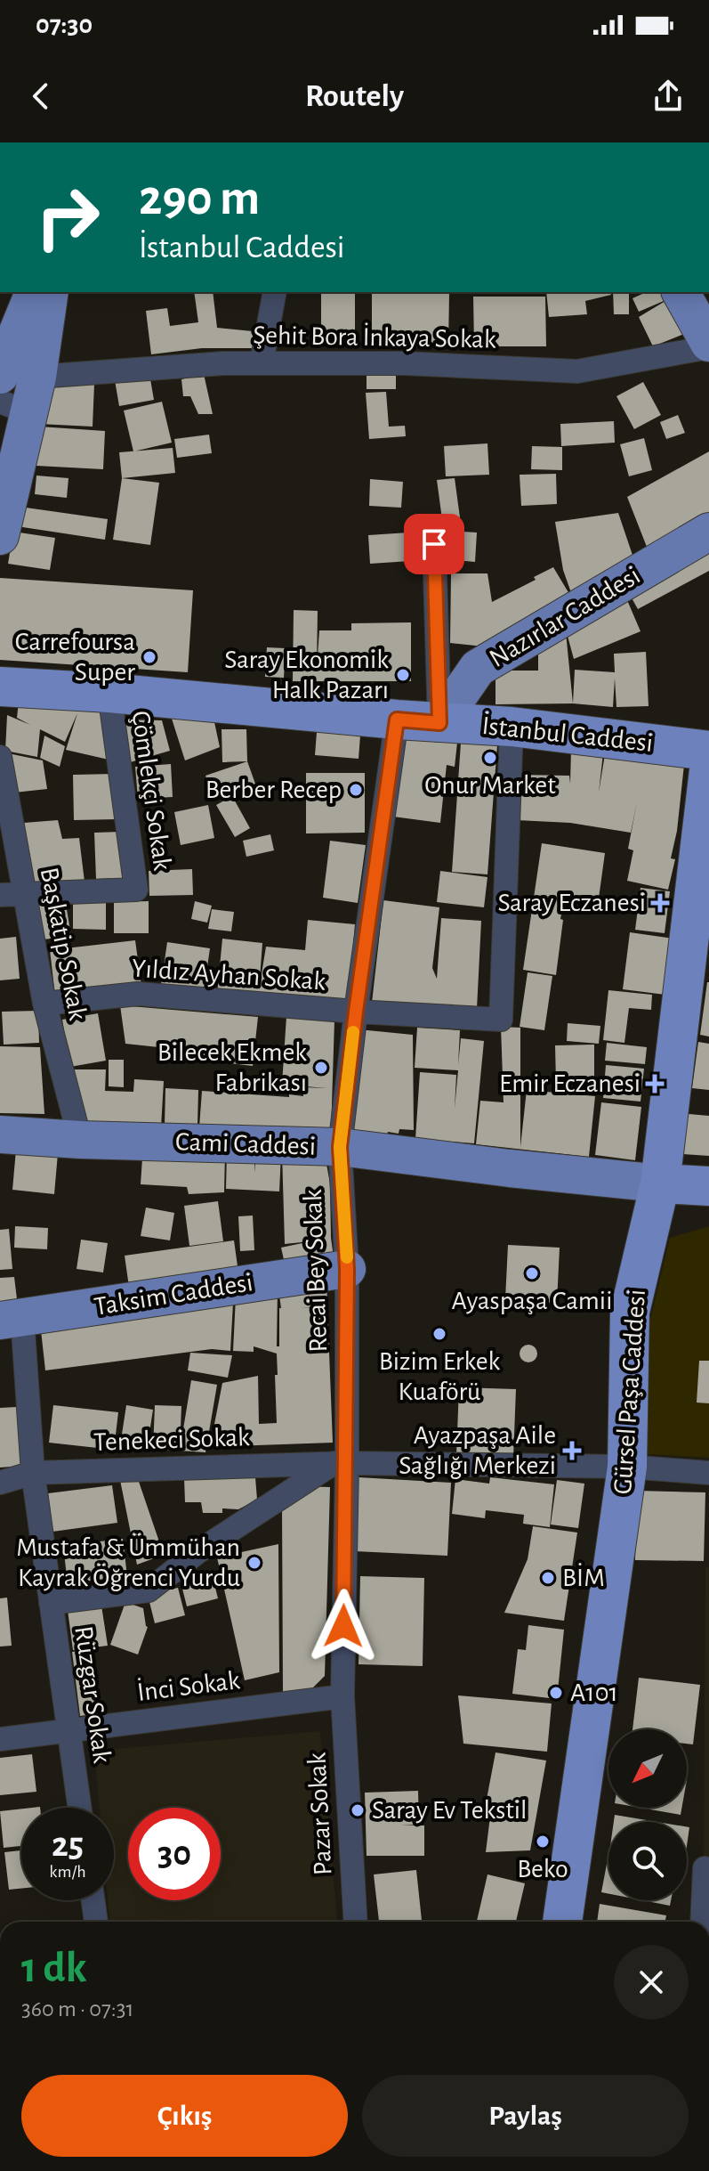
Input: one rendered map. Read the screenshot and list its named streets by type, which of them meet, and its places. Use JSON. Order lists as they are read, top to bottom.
{
  "streets": {
    "highway": ["İstanbul Caddesi", "Gürsel Paşa Caddesi"],
    "main road": ["Nazırlar Caddesi", "Cami Caddesi", "Taksim Caddesi"],
    "street": [
      "Şehit Bora İnkaya Sokak",
      "Çömlekçi Sokak",
      "Başkatip Sokak",
      "Yıldız Ayhan Sokak",
      "Recai Bey Sokak",
      "Tenekeci Sokak",
      "İnci Sokak",
      "Rüzgar Sokak",
      "Pazar Sokak"
    ]
  },
  "crossings": [
    ["Nazırlar Caddesi", "İstanbul Caddesi"],
    ["İstanbul Caddesi", "Çömlekçi Sokak"],
    ["İstanbul Caddesi", "Yıldız Ayhan Sokak"],
    ["İstanbul Caddesi", "Recai Bey Sokak"],
    ["Çömlekçi Sokak", "Başkatip Sokak"],
    ["Başkatip Sokak", "Yıldız Ayhan Sokak"],
    ["Başkatip Sokak", "Cami Caddesi"],
    ["Yıldız Ayhan Sokak", "Recai Bey Sokak"],
    ["Cami Caddesi", "Recai Bey Sokak"],
    ["Cami Caddesi", "Gürsel Paşa Caddesi"],
    ["Recai Bey Sokak", "Taksim Caddesi"],
    ["Recai Bey Sokak", "Tenekeci Sokak"],
    ["Recai Bey Sokak", "İnci Sokak"],
    ["Recai Bey Sokak", "Pazar Sokak"],
    ["Taksim Caddesi", "Rüzgar Sokak"],
    ["Gürsel Paşa Caddesi", "Tenekeci Sokak"],
    ["Tenekeci Sokak", "Rüzgar Sokak"],
    ["İnci Sokak", "Rüzgar Sokak"],
    ["İnci Sokak", "Pazar Sokak"]
  ],
  "places": {
    "other": [
      "Carrefoursa Super",
      "Saray Ekonomik Halk Pazarı",
      "Onur Market",
      "Berber Recep",
      "Bilecek Ekmek Fabrikası",
      "Ayaspaşa Camii",
      "Bizim Erkek Kuaförü",
      "Mustafa & Ümmühan Kayrak Öğrenci Yurdu",
      "BİM",
      "A101",
      "Saray Ev Tekstil",
      "Beko"
    ],
    "health": ["Saray Eczanesi", "Emir Eczanesi", "Ayazpaşa Aile Sağlığı Merkezi"]
  },
  "north": "bottom left",
  "page": {
    "status": "07:30",
    "header": "Routely",
    "turn": ["290 m", "İstanbul Caddesi"],
    "speed": "25 km/h",
    "limit": "30",
    "heading": ["1 dk", "360 m · 07:31"],
    "buttons": ["Çıkış", "Paylaş"]
  }
}
